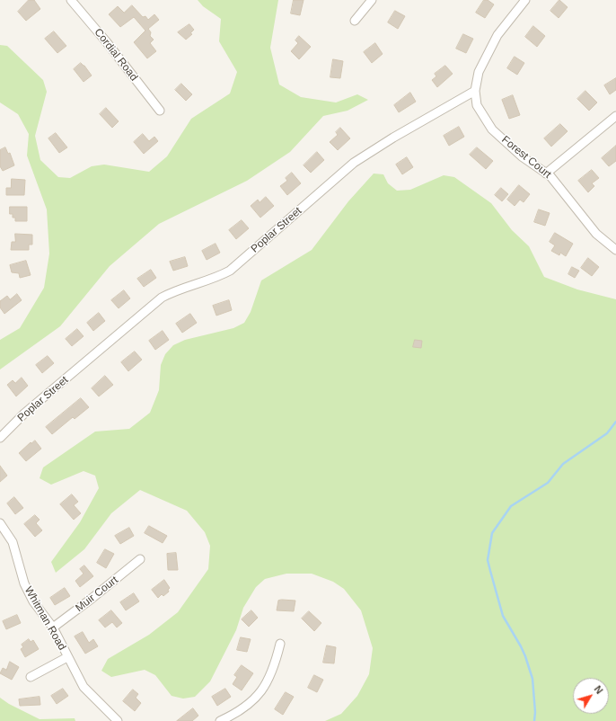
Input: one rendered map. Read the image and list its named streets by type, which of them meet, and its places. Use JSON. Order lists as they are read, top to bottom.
{
  "streets": {
    "street": [
      "Cordial Road",
      "Forest Court",
      "Poplar Street",
      "Muir Court",
      "Whitman Road"
    ]
  },
  "crossings": [
    ["Forest Court", "Poplar Street"],
    ["Muir Court", "Whitman Road"]
  ],
  "north": "top right"
}
